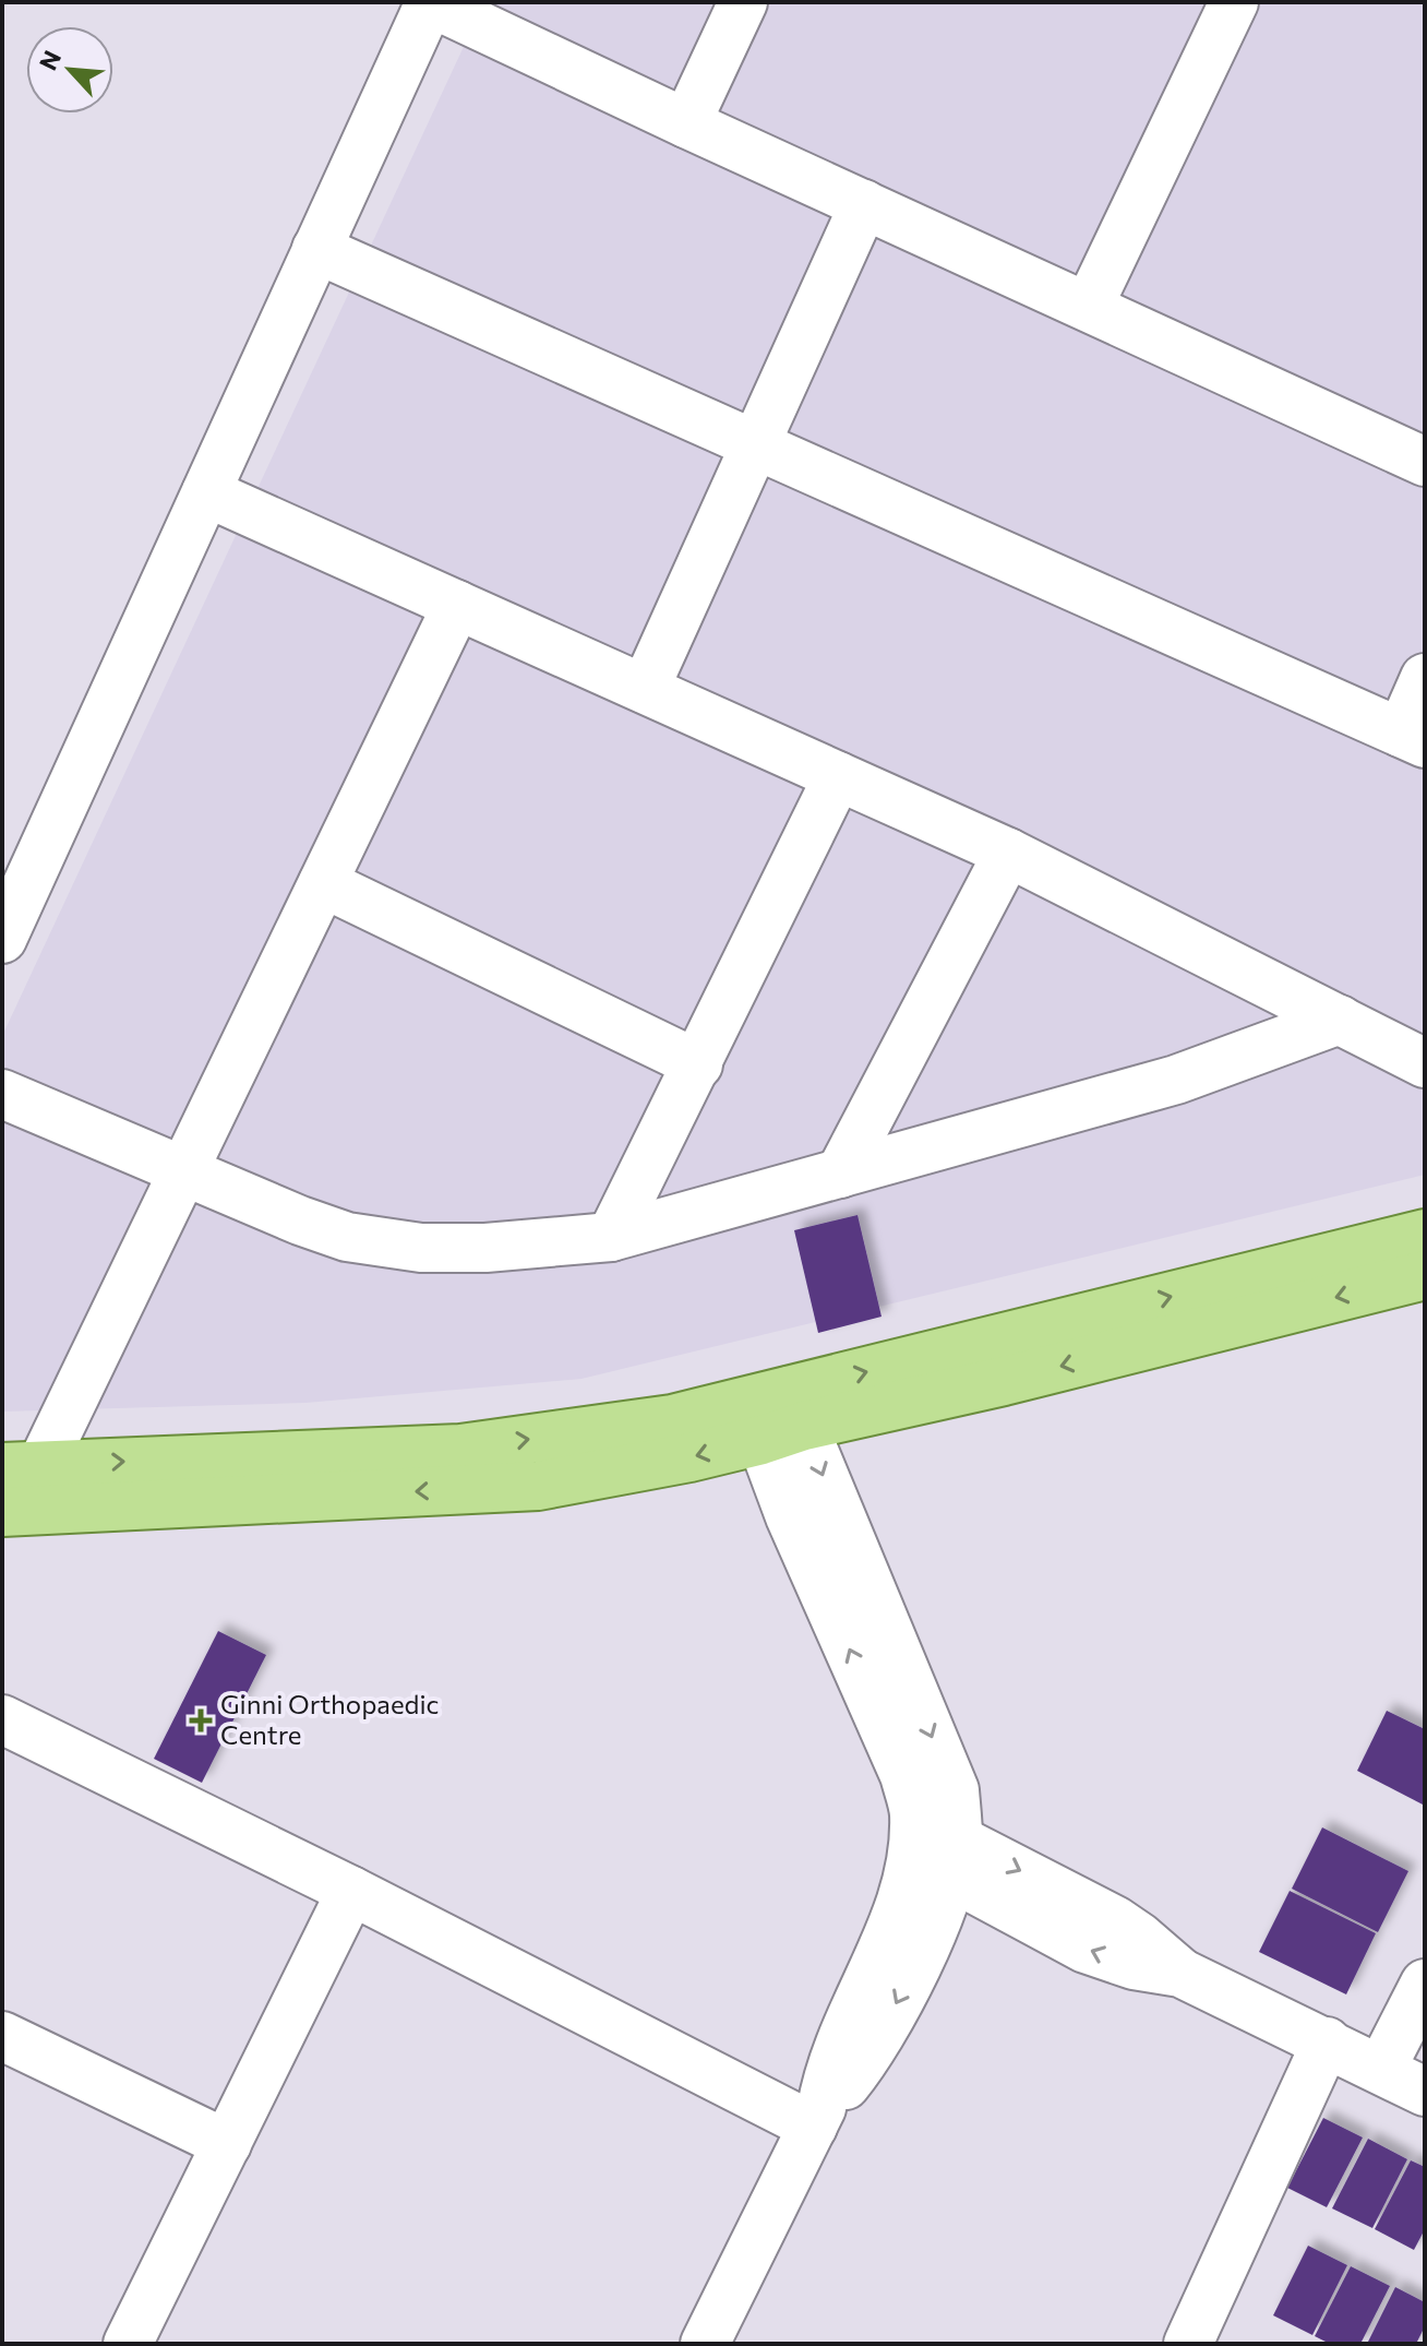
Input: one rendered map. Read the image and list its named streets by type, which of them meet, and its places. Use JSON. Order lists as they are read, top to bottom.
{
  "places": {
    "health": ["Ginni Orthopaedic Centre"]
  },
  "north": "top left"
}
